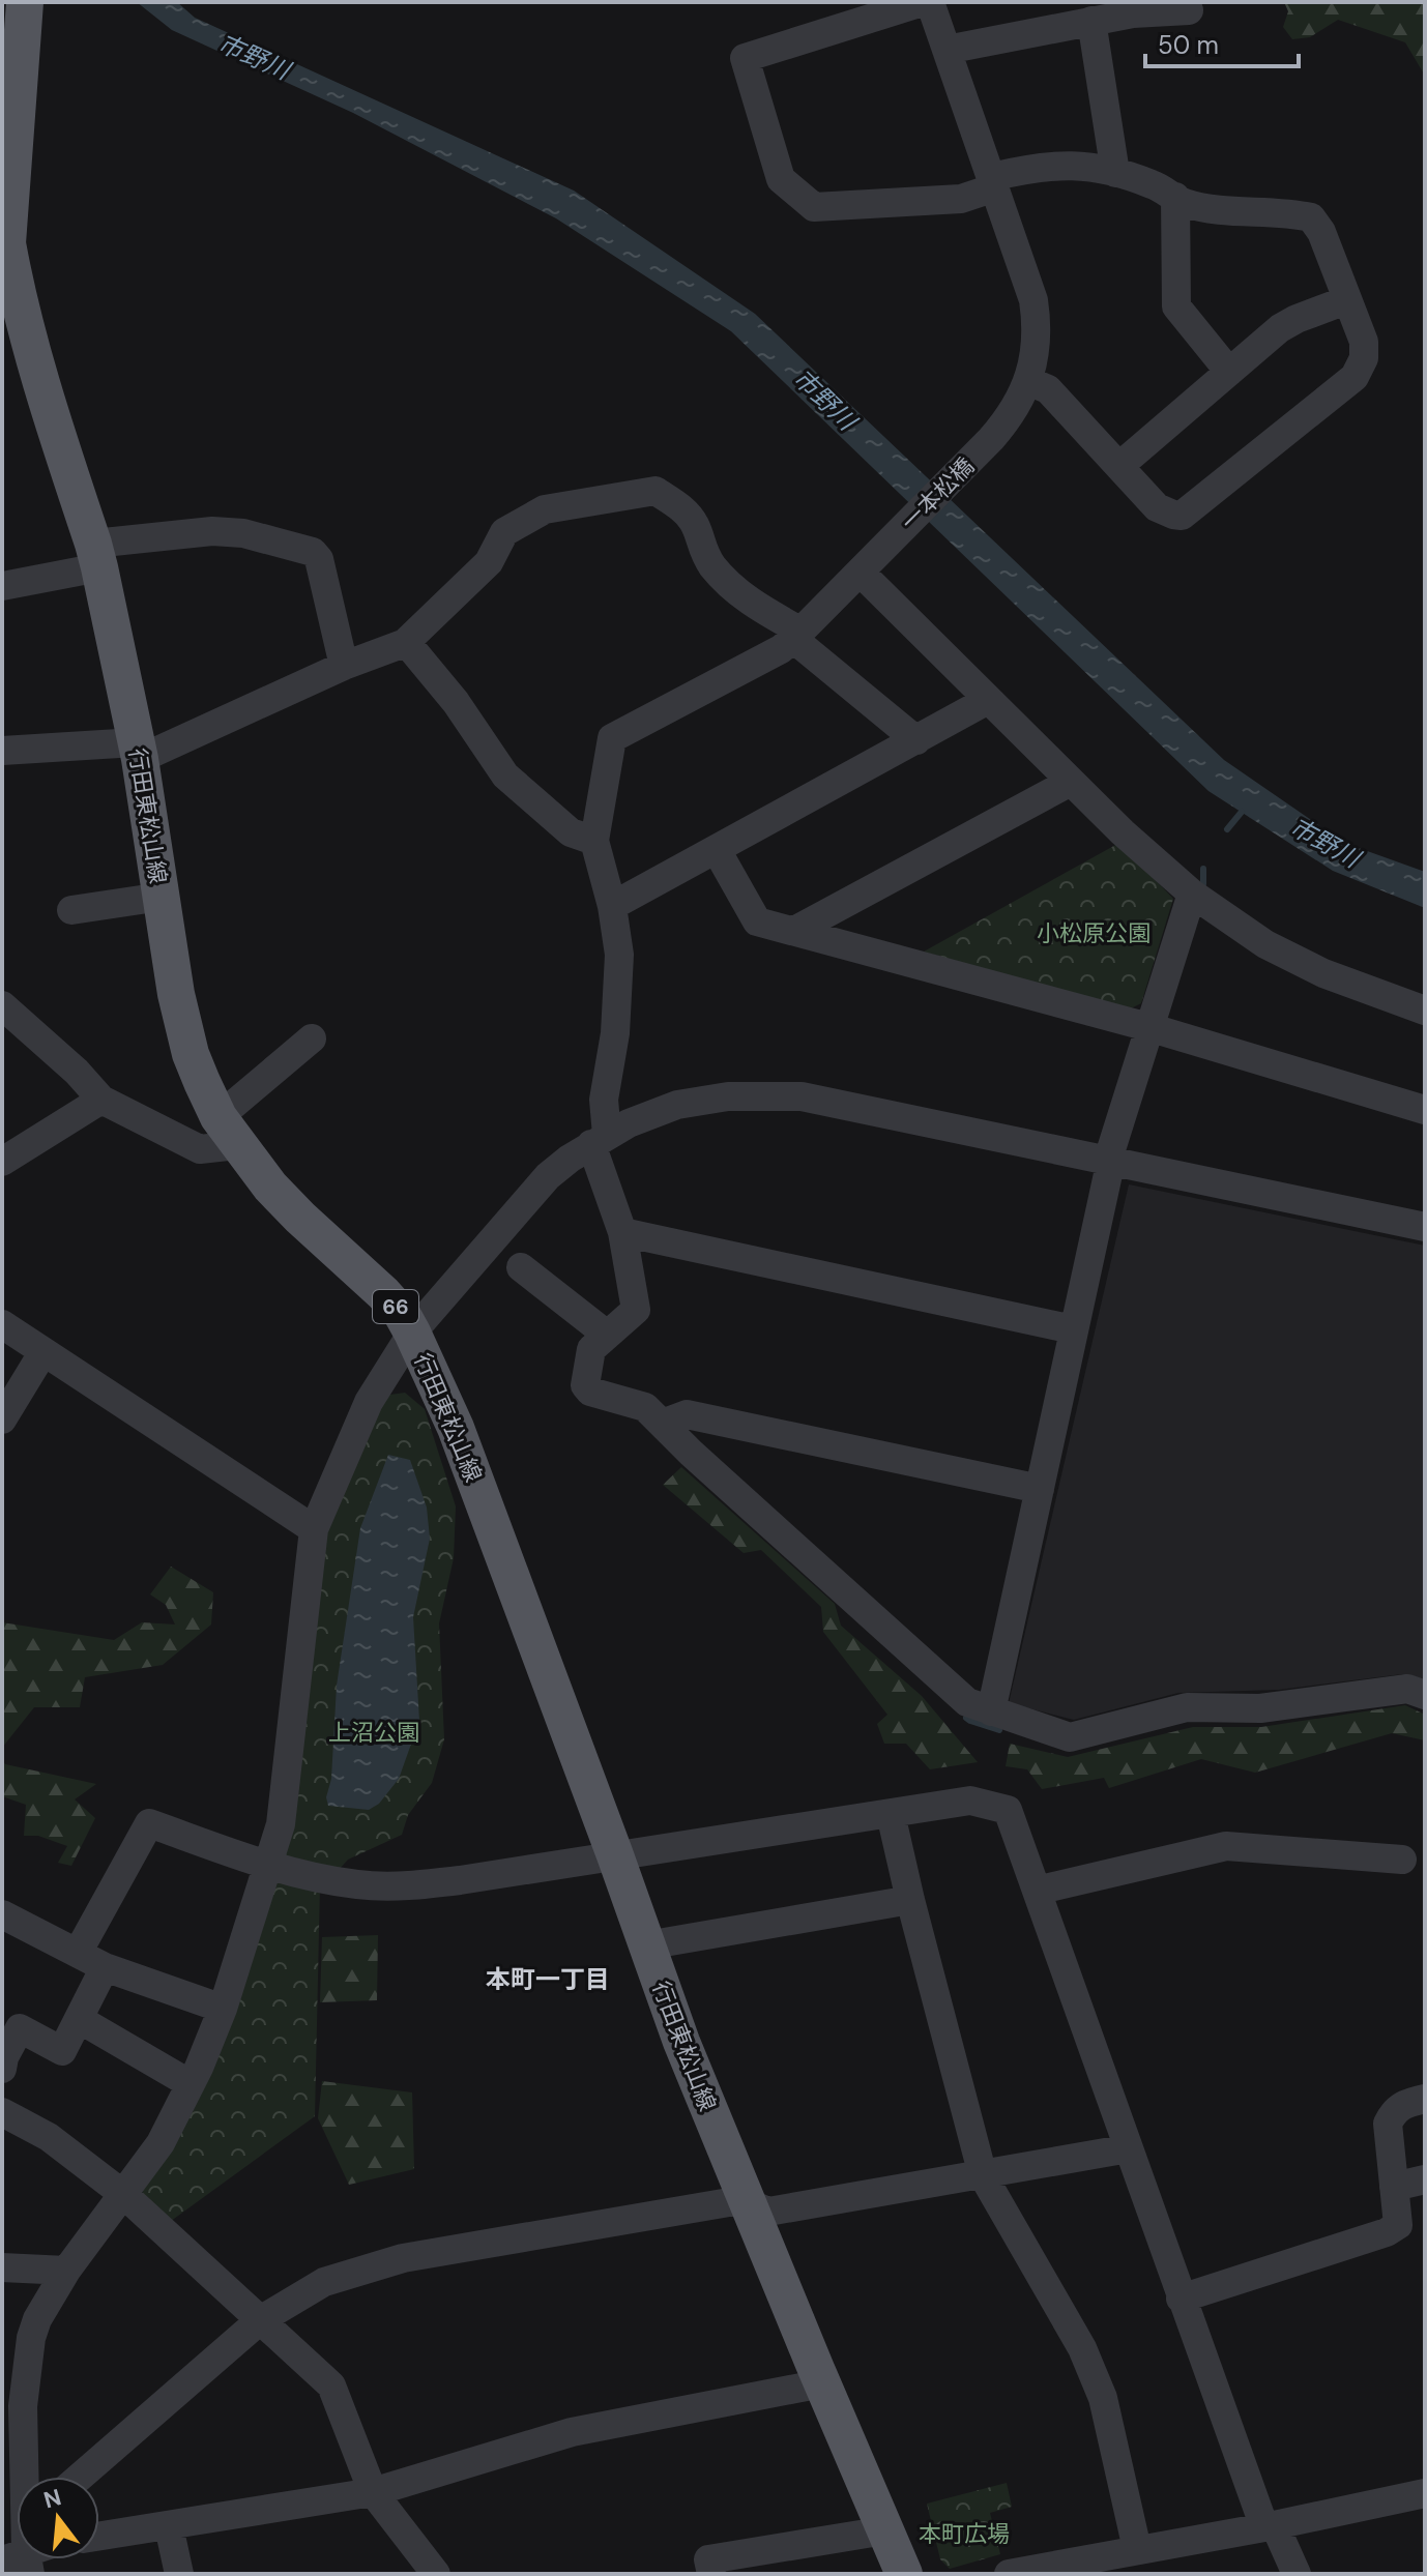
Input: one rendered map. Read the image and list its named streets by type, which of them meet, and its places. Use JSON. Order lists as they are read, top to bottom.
{
  "streets": {
    "main road": ["行田東松山線", "66"],
    "street": ["一本松橋"]
  },
  "districts": ["本町一丁目"],
  "water": ["市野川"],
  "parks": ["小松原公園", "上沼公園", "本町広場"],
  "scale_bar": "50 m",
  "north": "top"
}
